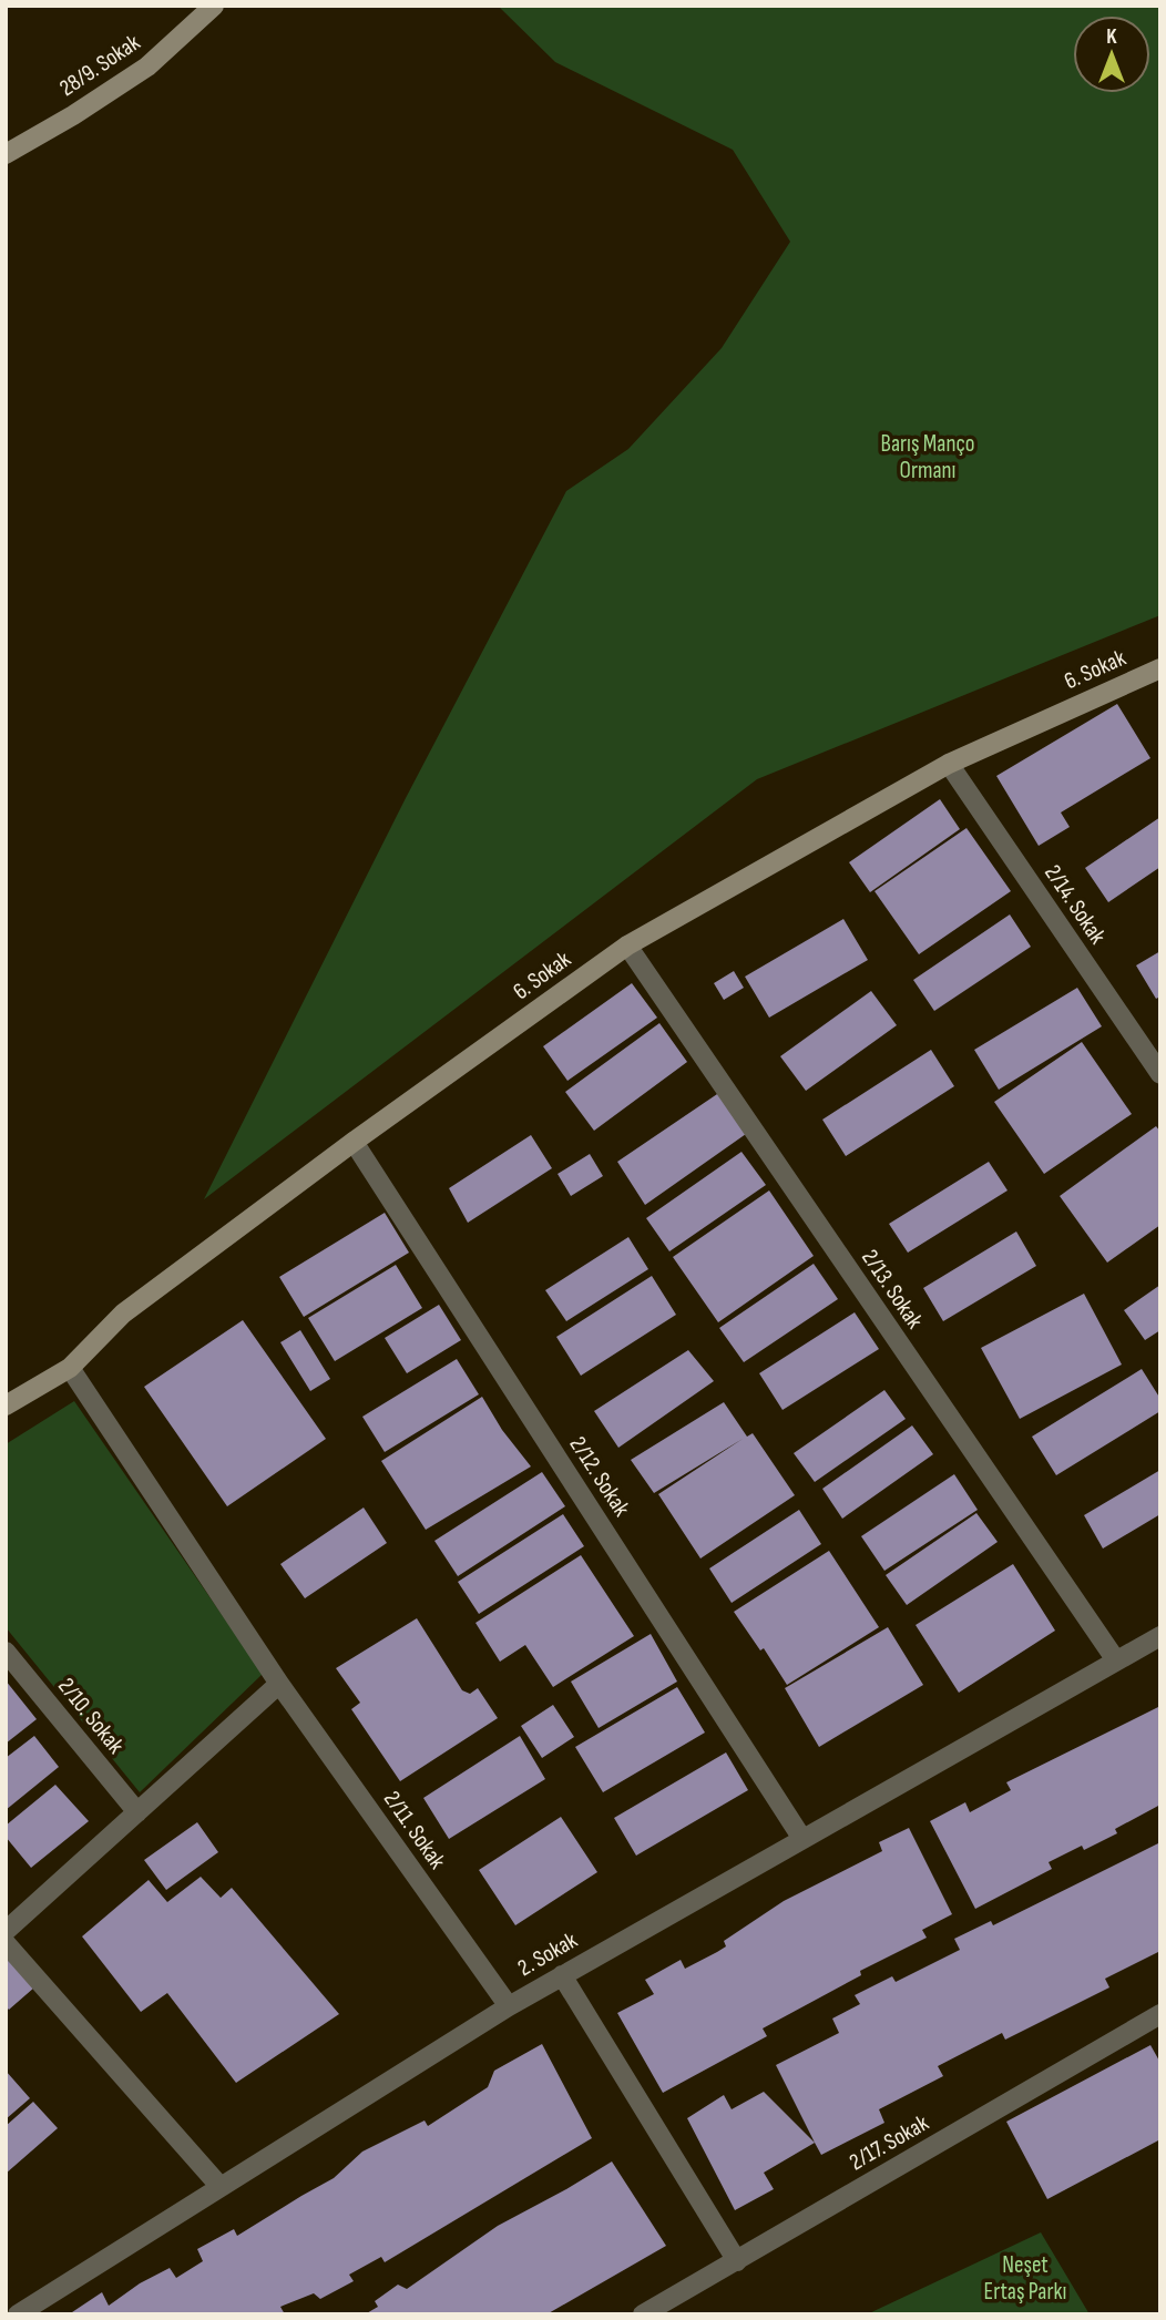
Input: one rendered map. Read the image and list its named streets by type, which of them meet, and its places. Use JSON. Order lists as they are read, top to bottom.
{
  "streets": {
    "main road": ["28/9. Sokak", "6. Sokak"],
    "street": [
      "2/14. Sokak",
      "2/13. Sokak",
      "2/12. Sokak",
      "2/10. Sokak",
      "2/11. Sokak",
      "2. Sokak",
      "2/17. Sokak"
    ]
  },
  "crossings": [
    ["6. Sokak", "2/14. Sokak"],
    ["6. Sokak", "2/13. Sokak"],
    ["6. Sokak", "2/12. Sokak"],
    ["6. Sokak", "2/11. Sokak"],
    ["2/13. Sokak", "2. Sokak"],
    ["2/12. Sokak", "2. Sokak"],
    ["2/11. Sokak", "2. Sokak"]
  ],
  "parks": ["Barış Manço Ormanı", "Neşet Ertaş Parkı"],
  "north": "top"
}
